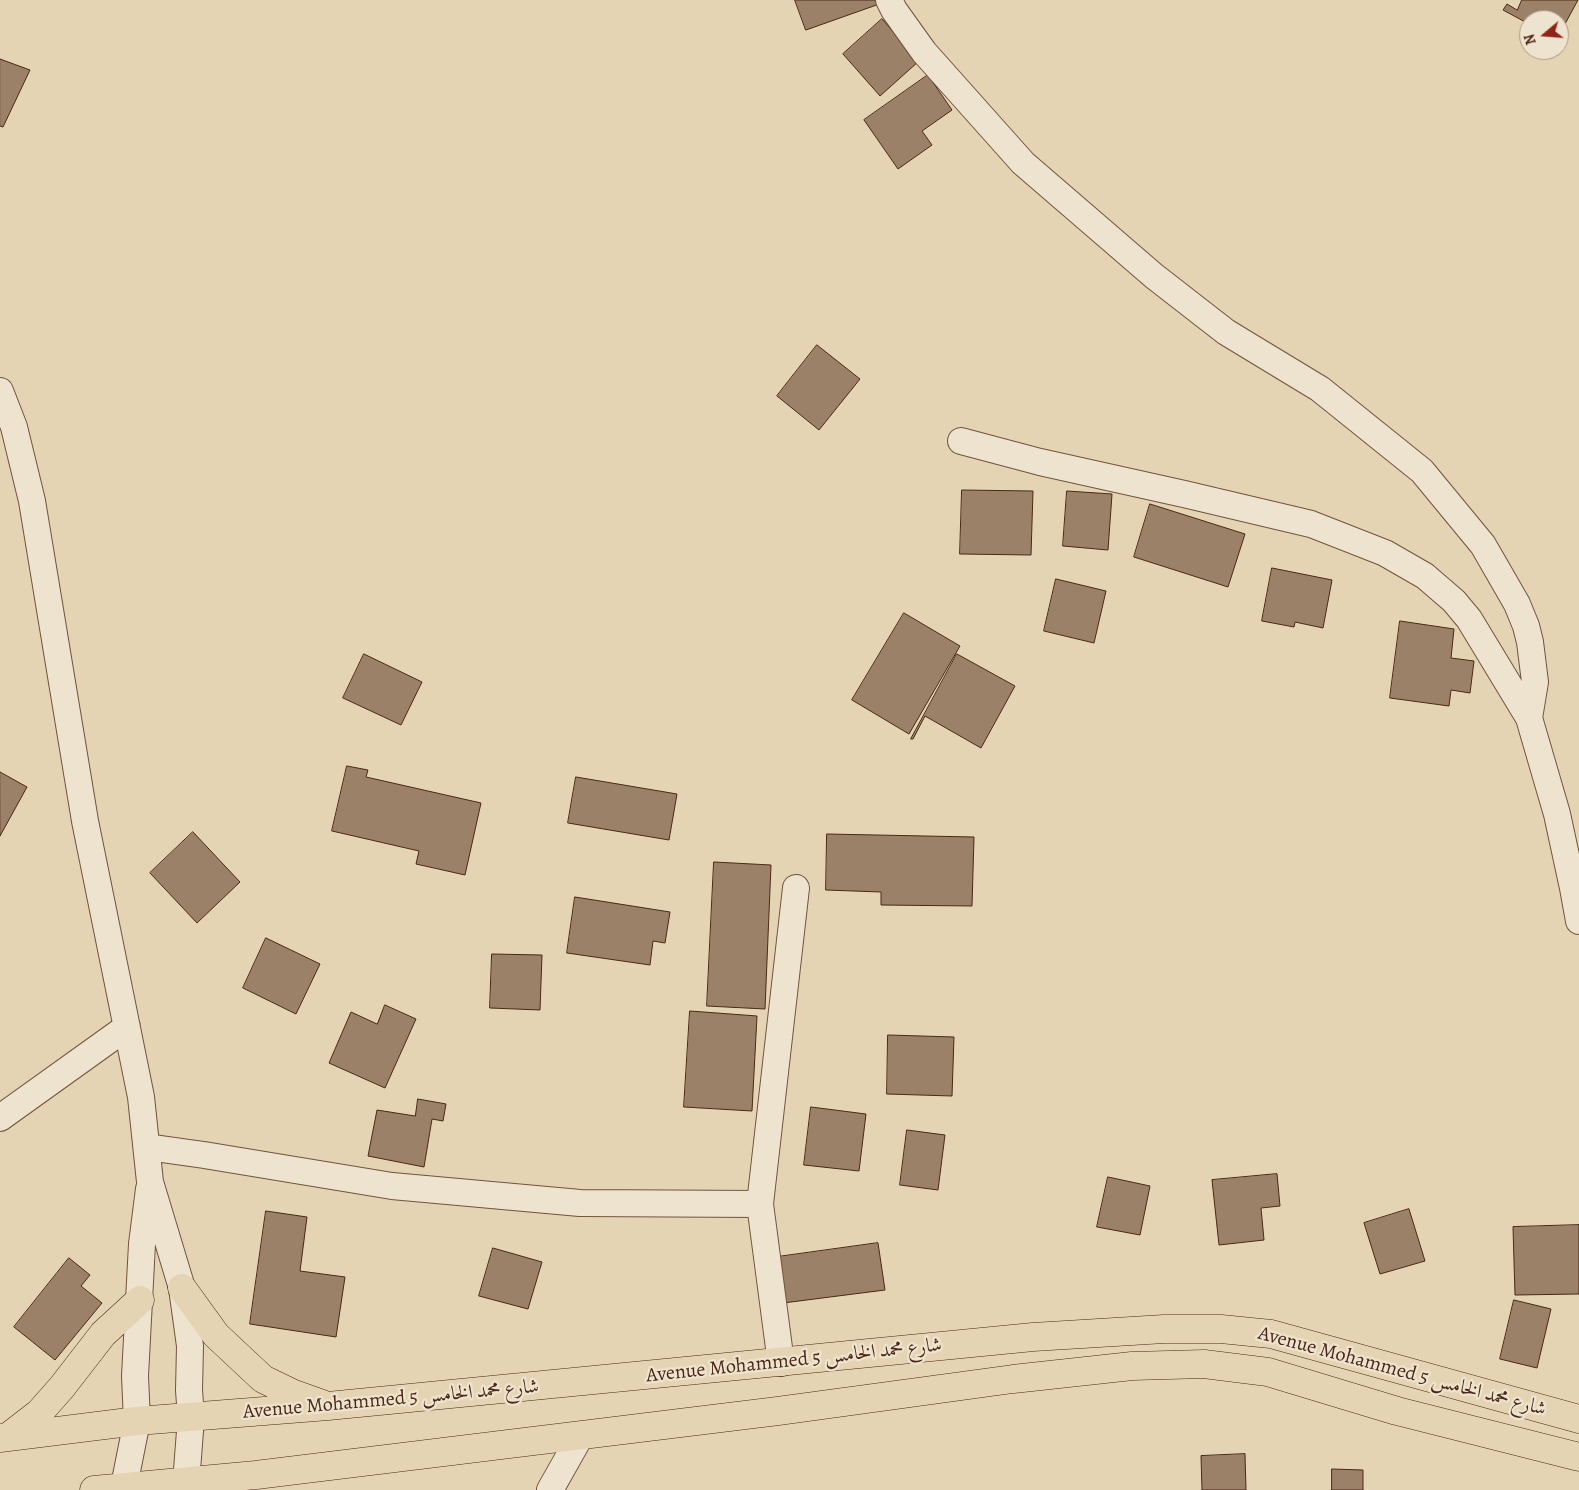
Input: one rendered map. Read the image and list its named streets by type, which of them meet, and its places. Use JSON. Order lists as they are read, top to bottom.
{
  "streets": {
    "main road": ["Avenue Mohammed 5 شارع محمد الخامس"]
  },
  "north": "left"
}
